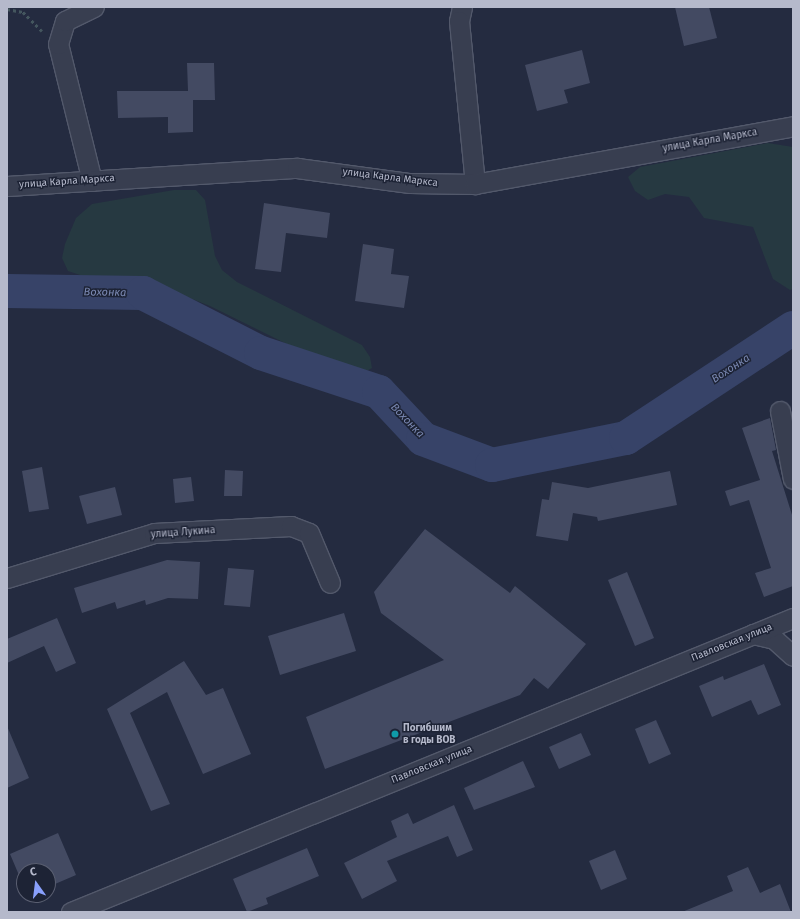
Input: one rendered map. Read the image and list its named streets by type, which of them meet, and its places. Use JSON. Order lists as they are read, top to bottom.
{
  "streets": {
    "street": ["улица Карла Маркса", "улица Лукина", "Павловская улица"]
  },
  "water": ["Вохонка"],
  "places": ["Погибшим в годы ВОВ"],
  "north": "top"
}
